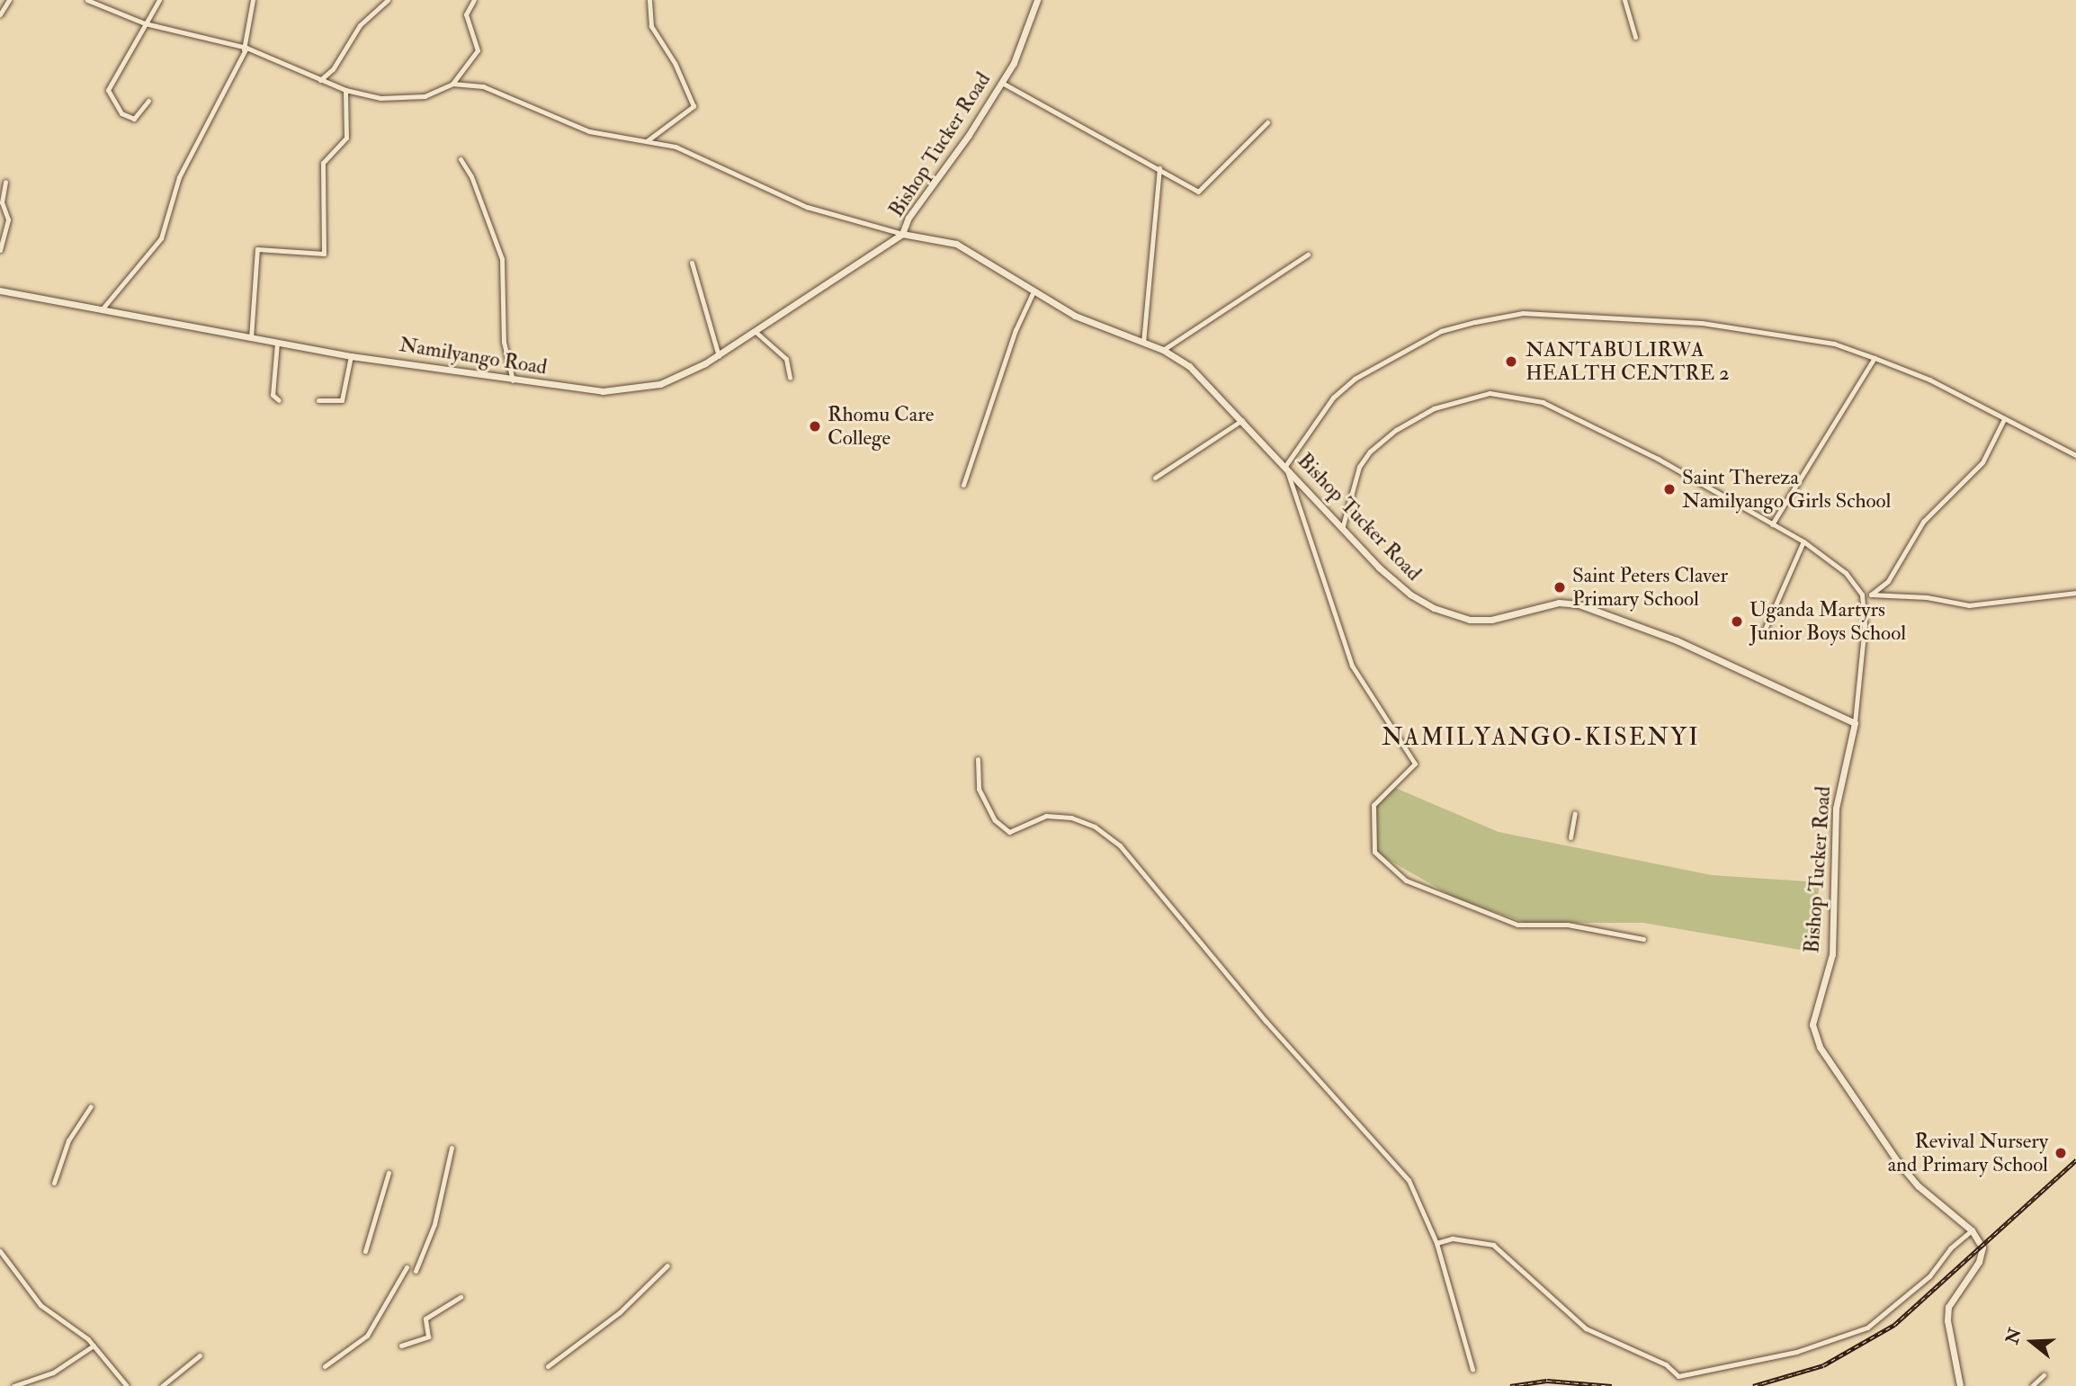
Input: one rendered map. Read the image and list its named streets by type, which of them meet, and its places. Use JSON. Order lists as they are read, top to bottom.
{
  "streets": {
    "main road": ["Bishop Tucker Road", "Namilyango Road"]
  },
  "crossings": [
    ["Bishop Tucker Road", "Namilyango Road"]
  ],
  "districts": ["NAMILYANGO-KISENYI"],
  "places": [
    "NANTABULIRWA HEALTH CENTRE 2",
    "Rhomu Care College",
    "Saint Thereza Namilyango Girls School",
    "Saint Peters Claver Primary School",
    "Uganda Martyrs Junior Boys School",
    "Revival Nursery and Primary School"
  ],
  "north": "left"
}
